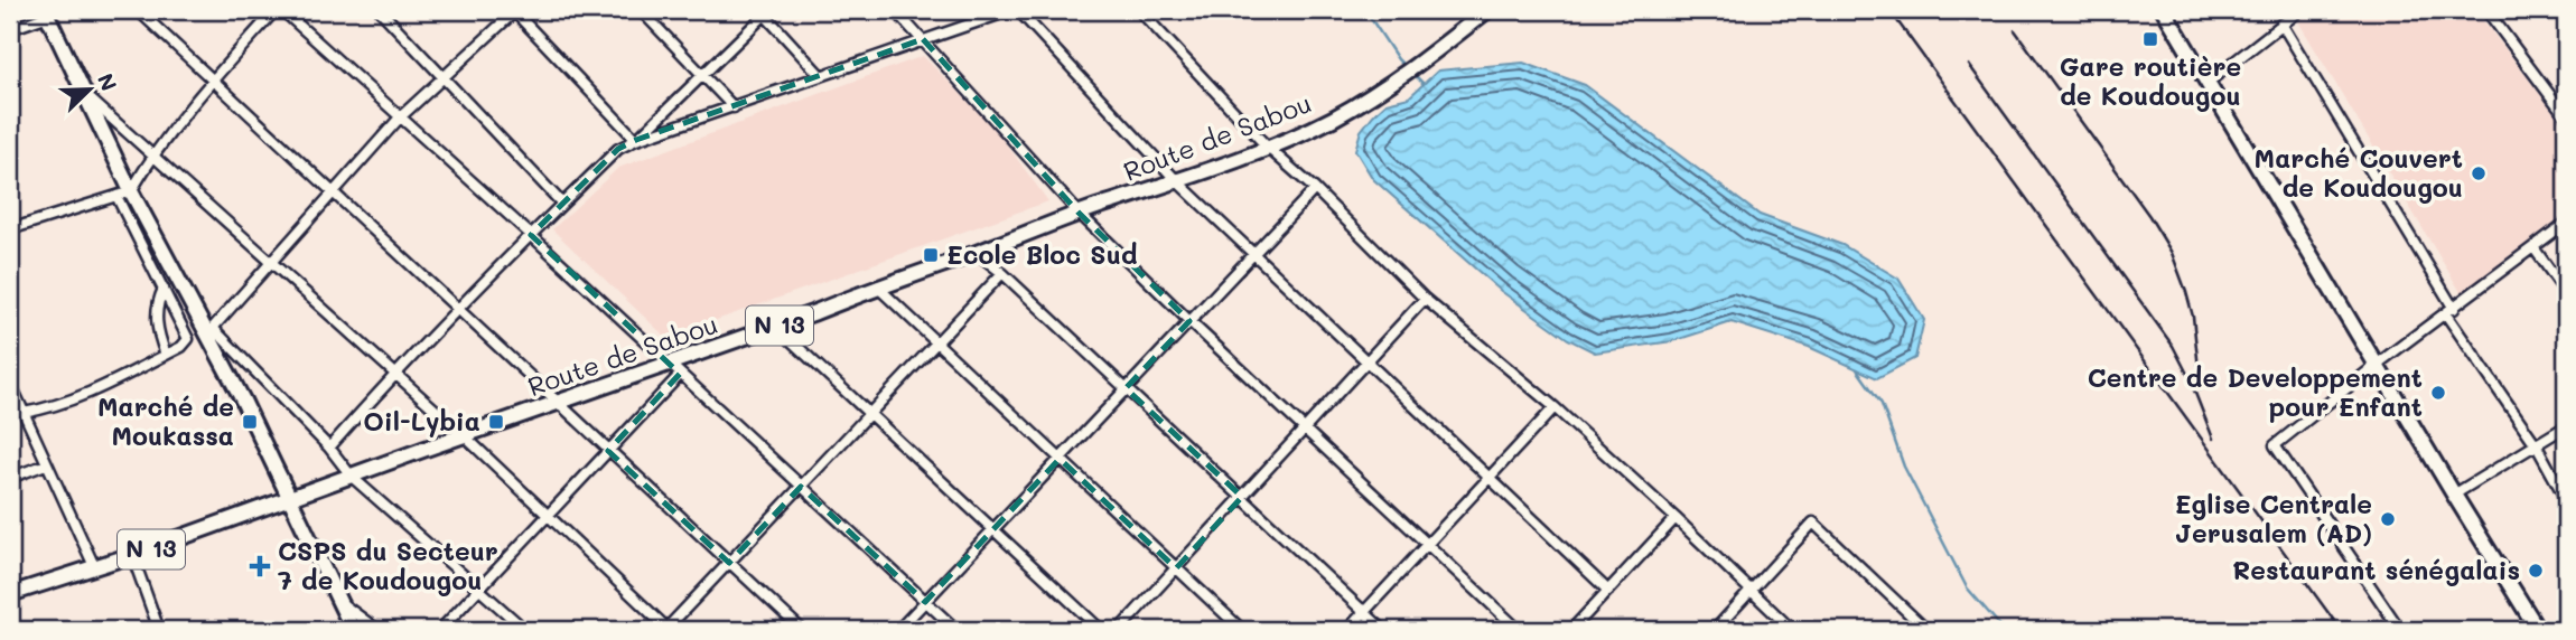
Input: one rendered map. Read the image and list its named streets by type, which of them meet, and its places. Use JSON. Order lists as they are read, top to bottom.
{
  "streets": {
    "main road": ["Route de Sabou", "N 13"]
  },
  "places": {
    "transit": [
      "Gare routière de Koudougou",
      "Ecole Bloc Sud",
      "Marché de Moukassa",
      "Oil-Lybia"
    ],
    "other": [
      "Marché Couvert de Koudougou",
      "Centre de Developpement pour Enfant",
      "Eglise Centrale Jerusalem (AD)",
      "Restaurant sénégalais"
    ],
    "health": ["CSPS du Secteur 7 de Koudougou"]
  },
  "north": "top right"
}
